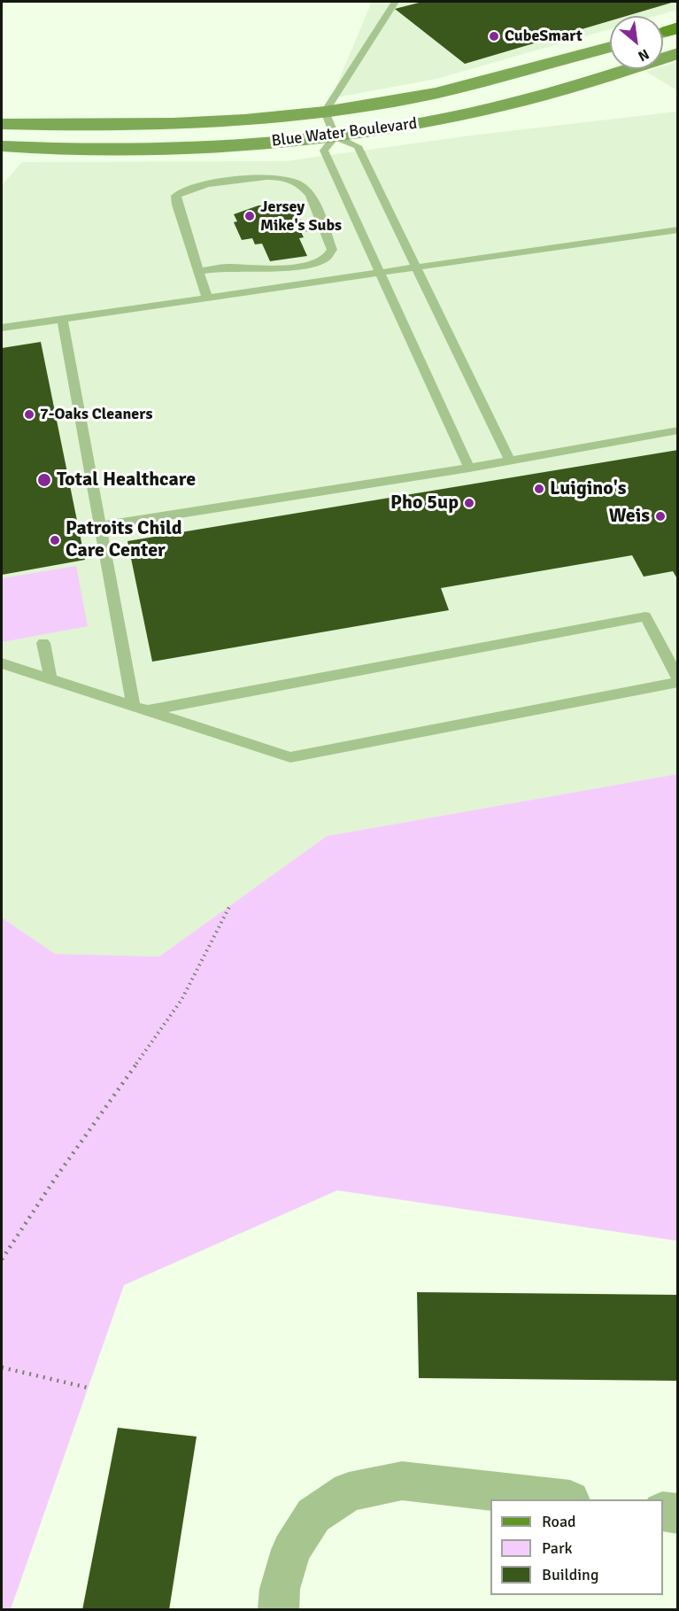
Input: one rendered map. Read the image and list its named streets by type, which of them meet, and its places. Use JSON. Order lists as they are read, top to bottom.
{
  "streets": {
    "street": ["Blue Water Boulevard"]
  },
  "places": [
    "CubeSmart",
    "Jersey Mike's Subs",
    "7-Oaks Cleaners",
    "Total Healthcare",
    "Luigino's",
    "Pho 5up",
    "Weis",
    "Patroits Child Care Center"
  ],
  "legend": ["Road", "Park", "Building"],
  "north": "bottom right"
}
